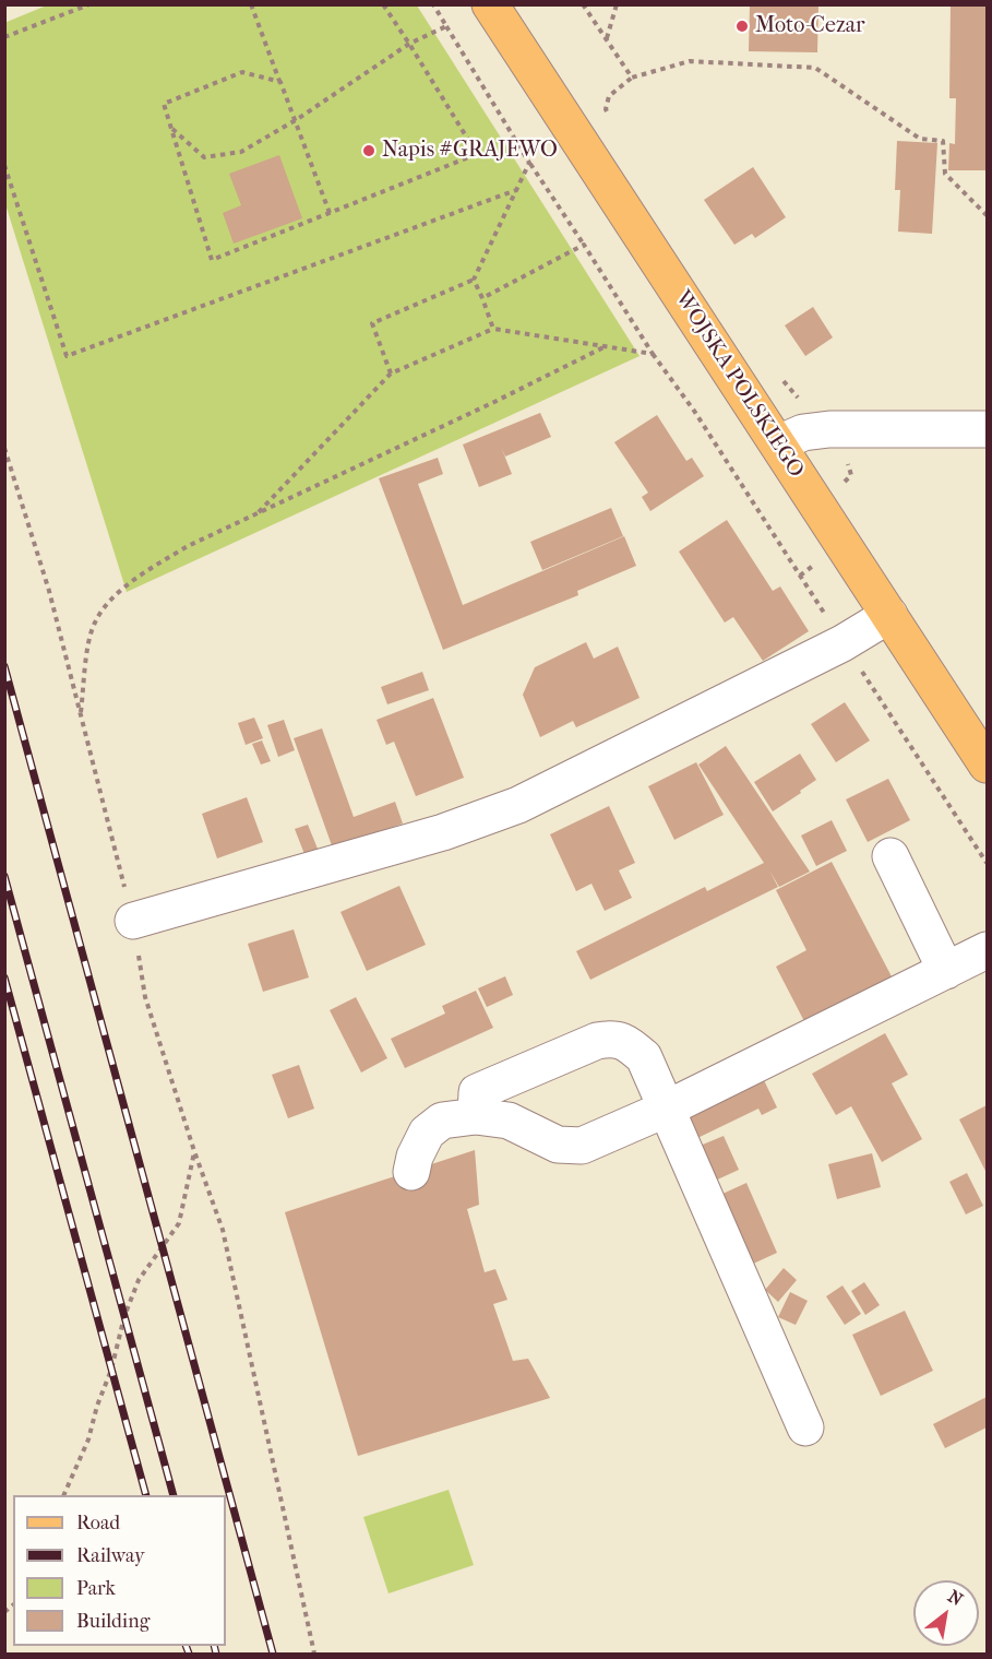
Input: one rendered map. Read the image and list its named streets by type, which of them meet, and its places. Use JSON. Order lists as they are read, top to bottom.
{
  "streets": {
    "main road": ["WOJSKA POLSKIEGO"]
  },
  "places": ["Moto-Cezar", "Napis #GRAJEWO"],
  "legend": [
    "Road",
    "Railway",
    "Park",
    "Building"
  ],
  "north": "top right"
}
